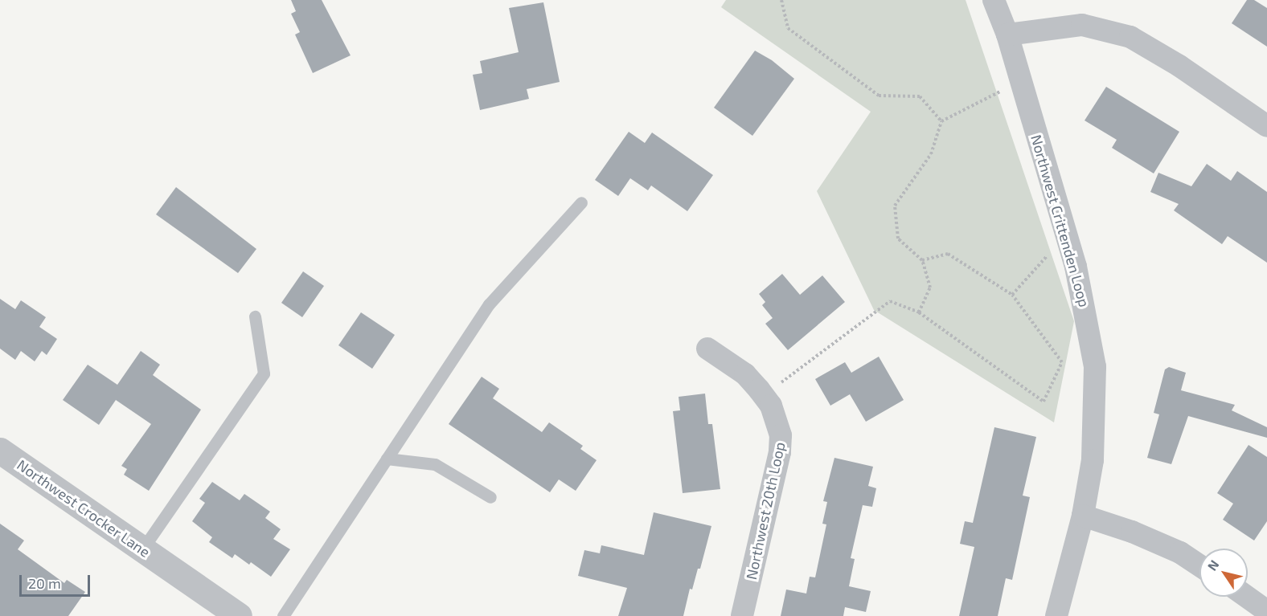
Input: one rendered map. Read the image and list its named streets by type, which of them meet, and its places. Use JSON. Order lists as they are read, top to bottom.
{
  "streets": {
    "street": ["Northwest Crittenden Loop", "Northwest Crocker Lane", "Northwest 20th Loop"]
  },
  "scale_bar": "20 m",
  "north": "top left"
}
